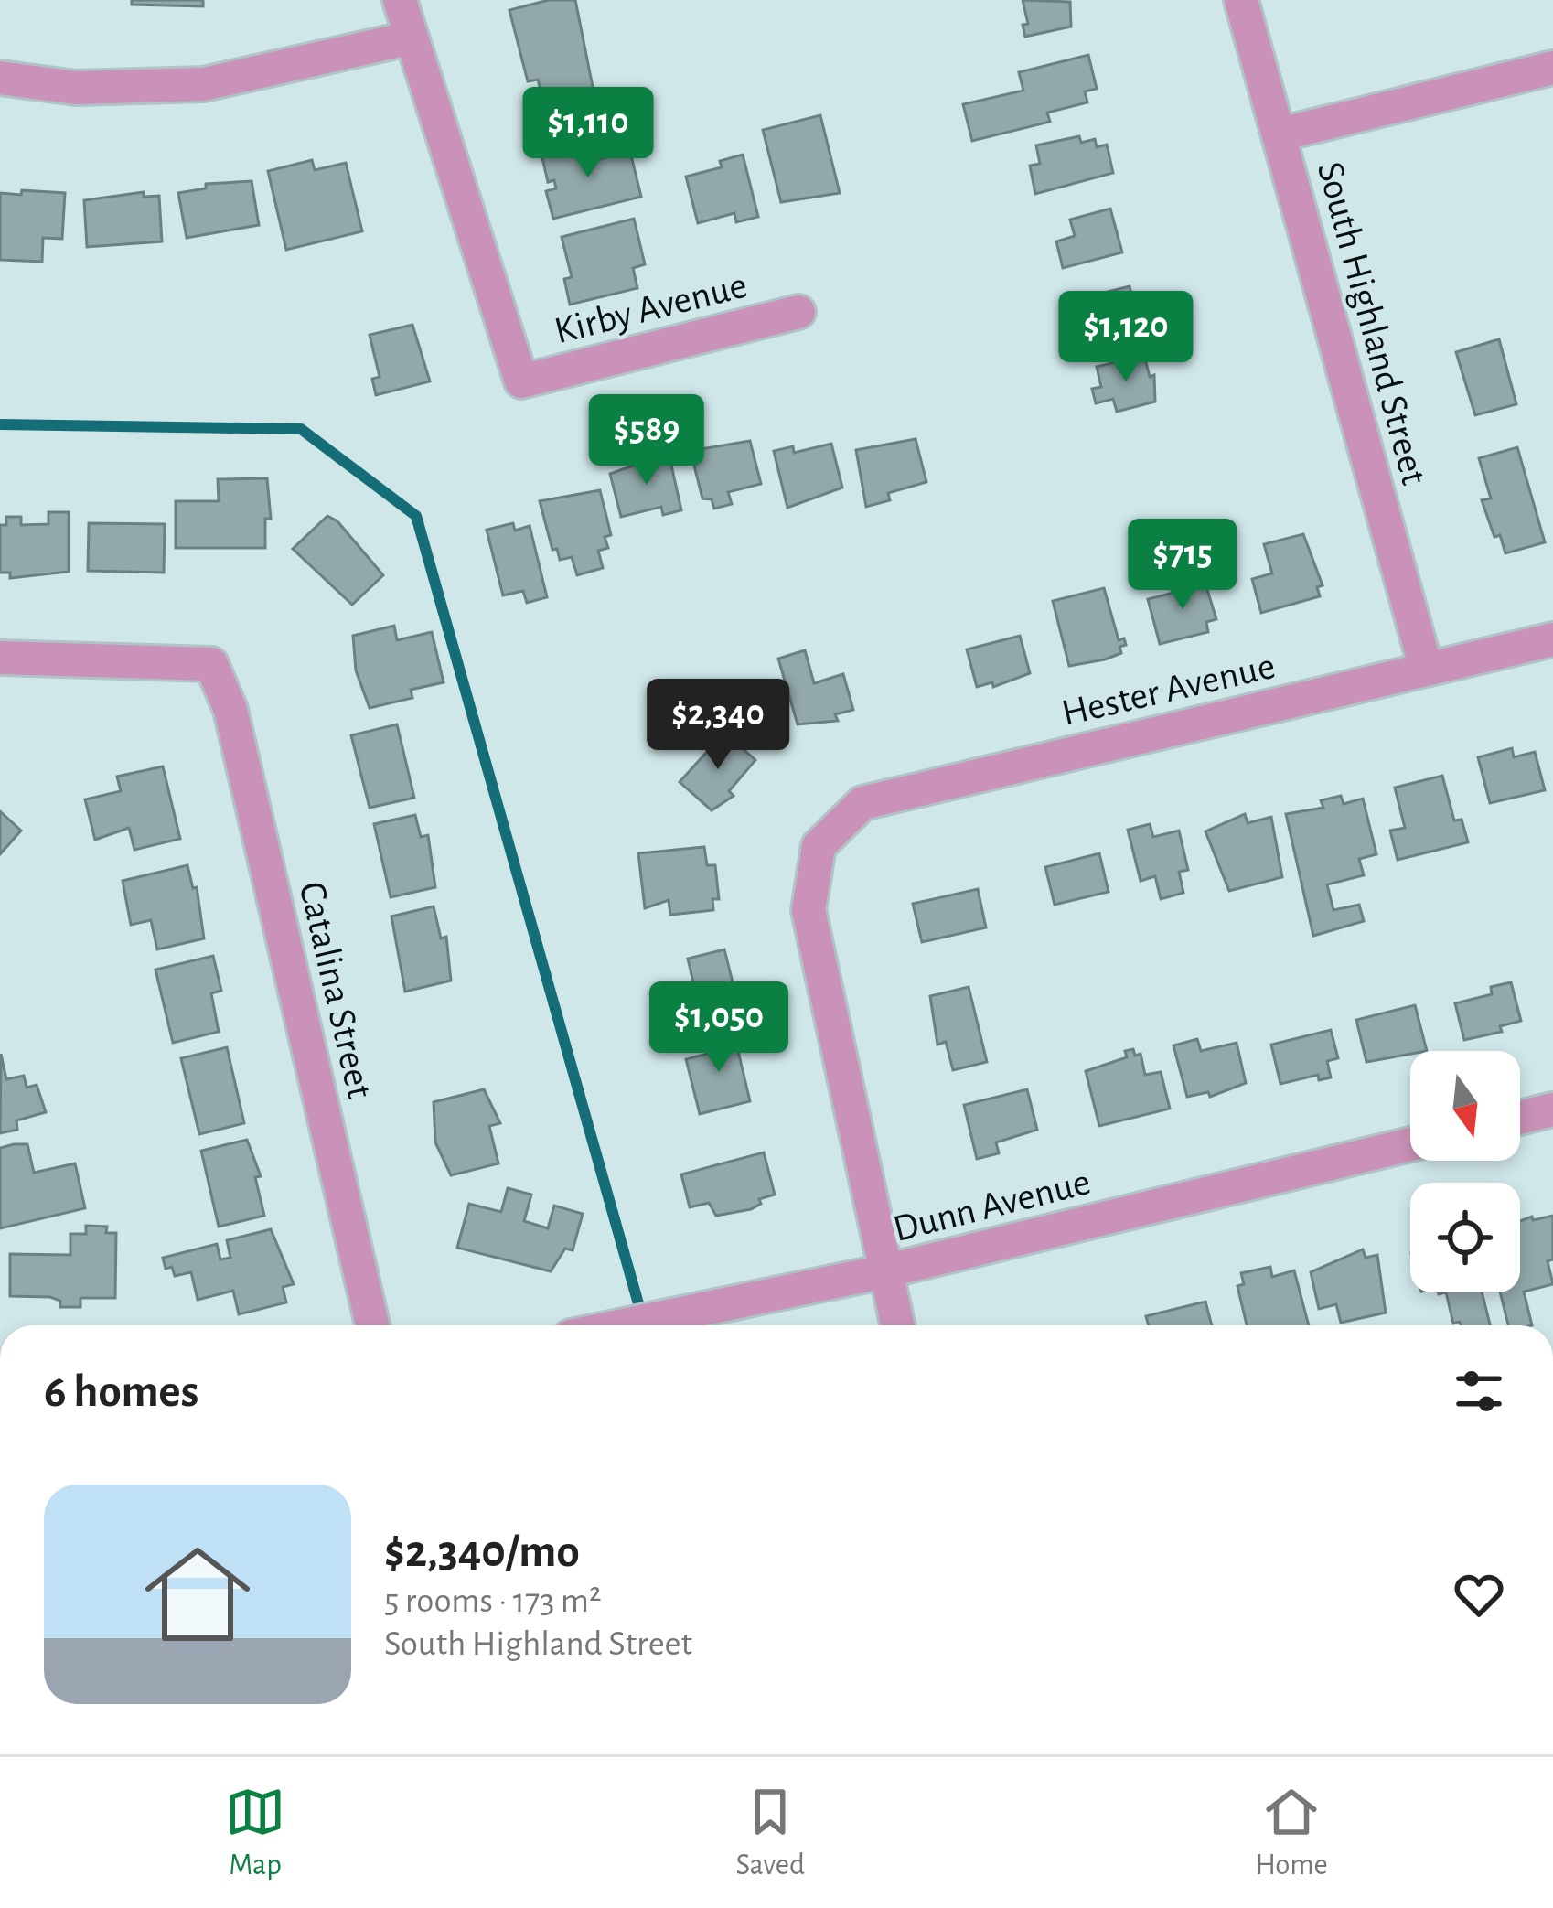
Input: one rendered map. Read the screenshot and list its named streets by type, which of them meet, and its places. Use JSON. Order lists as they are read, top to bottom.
{
  "streets": {
    "street": [
      "Kirby Avenue",
      "South Highland Street",
      "Hester Avenue",
      "Catalina Street",
      "Dunn Avenue"
    ]
  },
  "crossings": [
    ["South Highland Street", "Hester Avenue"],
    ["Hester Avenue", "Dunn Avenue"]
  ],
  "north": "bottom",
  "page": {
    "price": [
      "$1,110",
      "$1,120",
      "$589",
      "$715",
      "$2,340",
      "$1,050"
    ],
    "heading": "6 homes",
    "list": [
      {
        "name": "$2,340/mo",
        "note": "5 rooms · 173 m² · South Highland Street"
      }
    ],
    "tabs": ["Map", "Saved", "Home"]
  }
}
